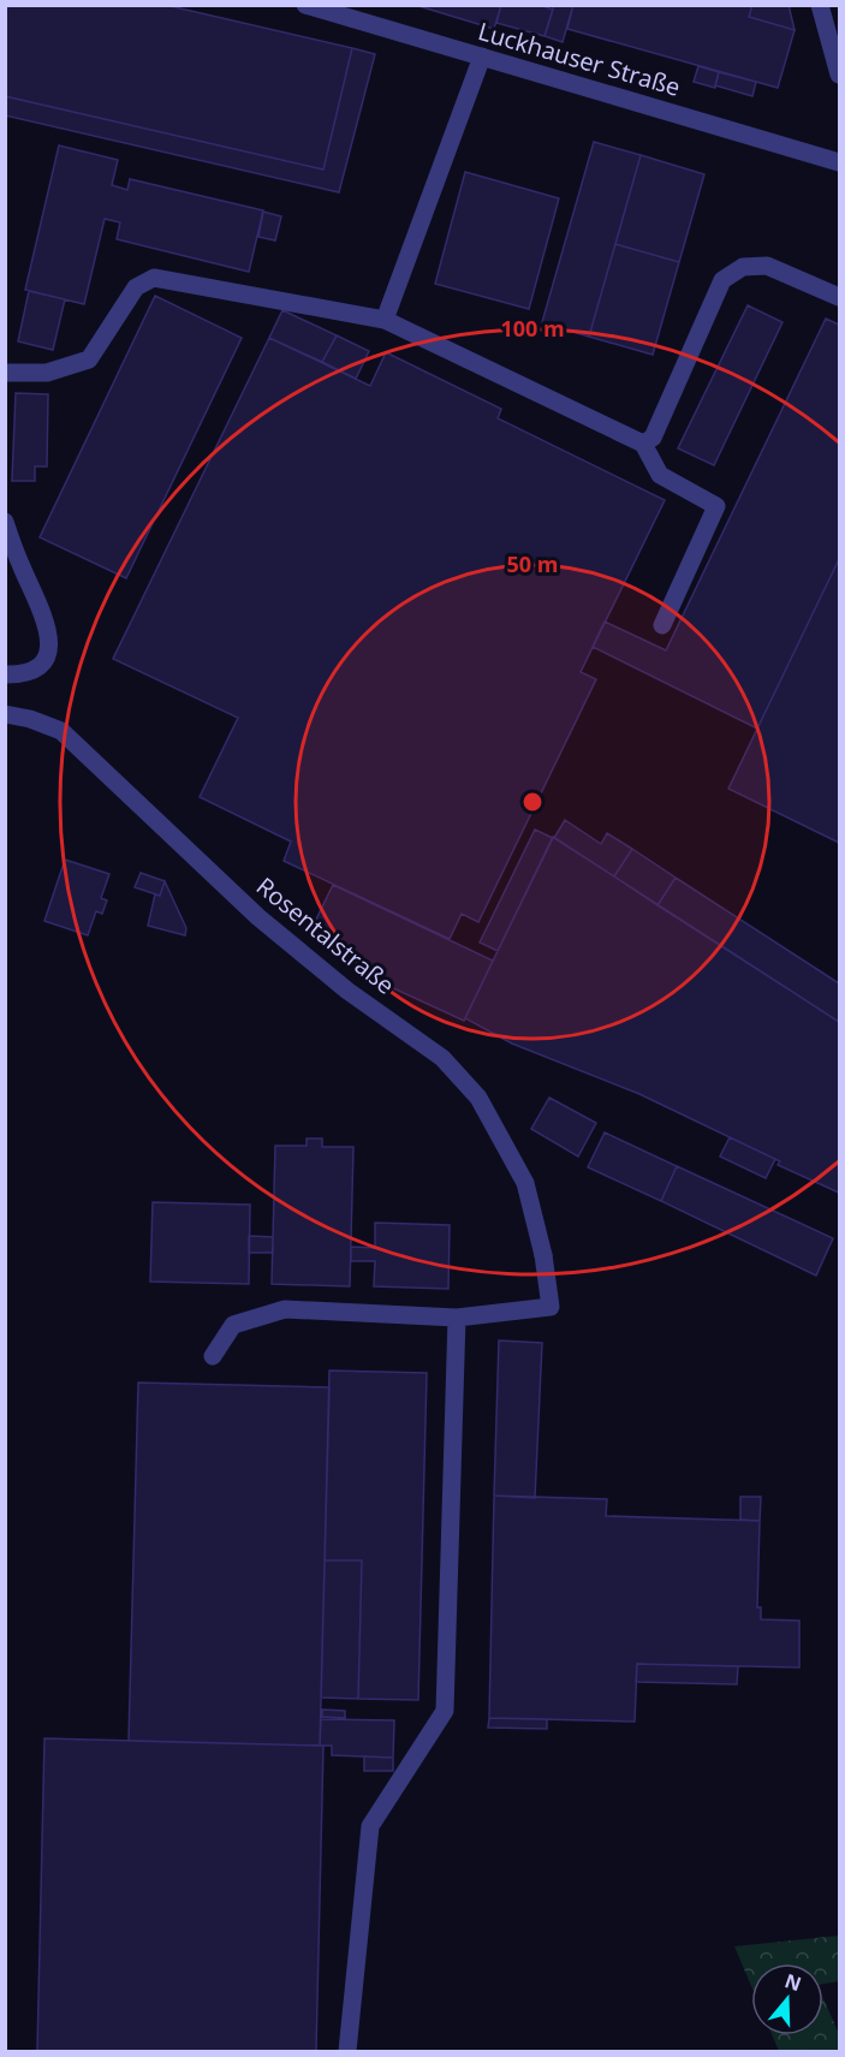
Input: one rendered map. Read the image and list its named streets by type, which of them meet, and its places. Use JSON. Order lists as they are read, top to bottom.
{
  "streets": {
    "street": ["Luckhauser Straße", "Rosentalstraße"]
  },
  "north": "top",
  "rings": ["100 m", "50 m"]
}
